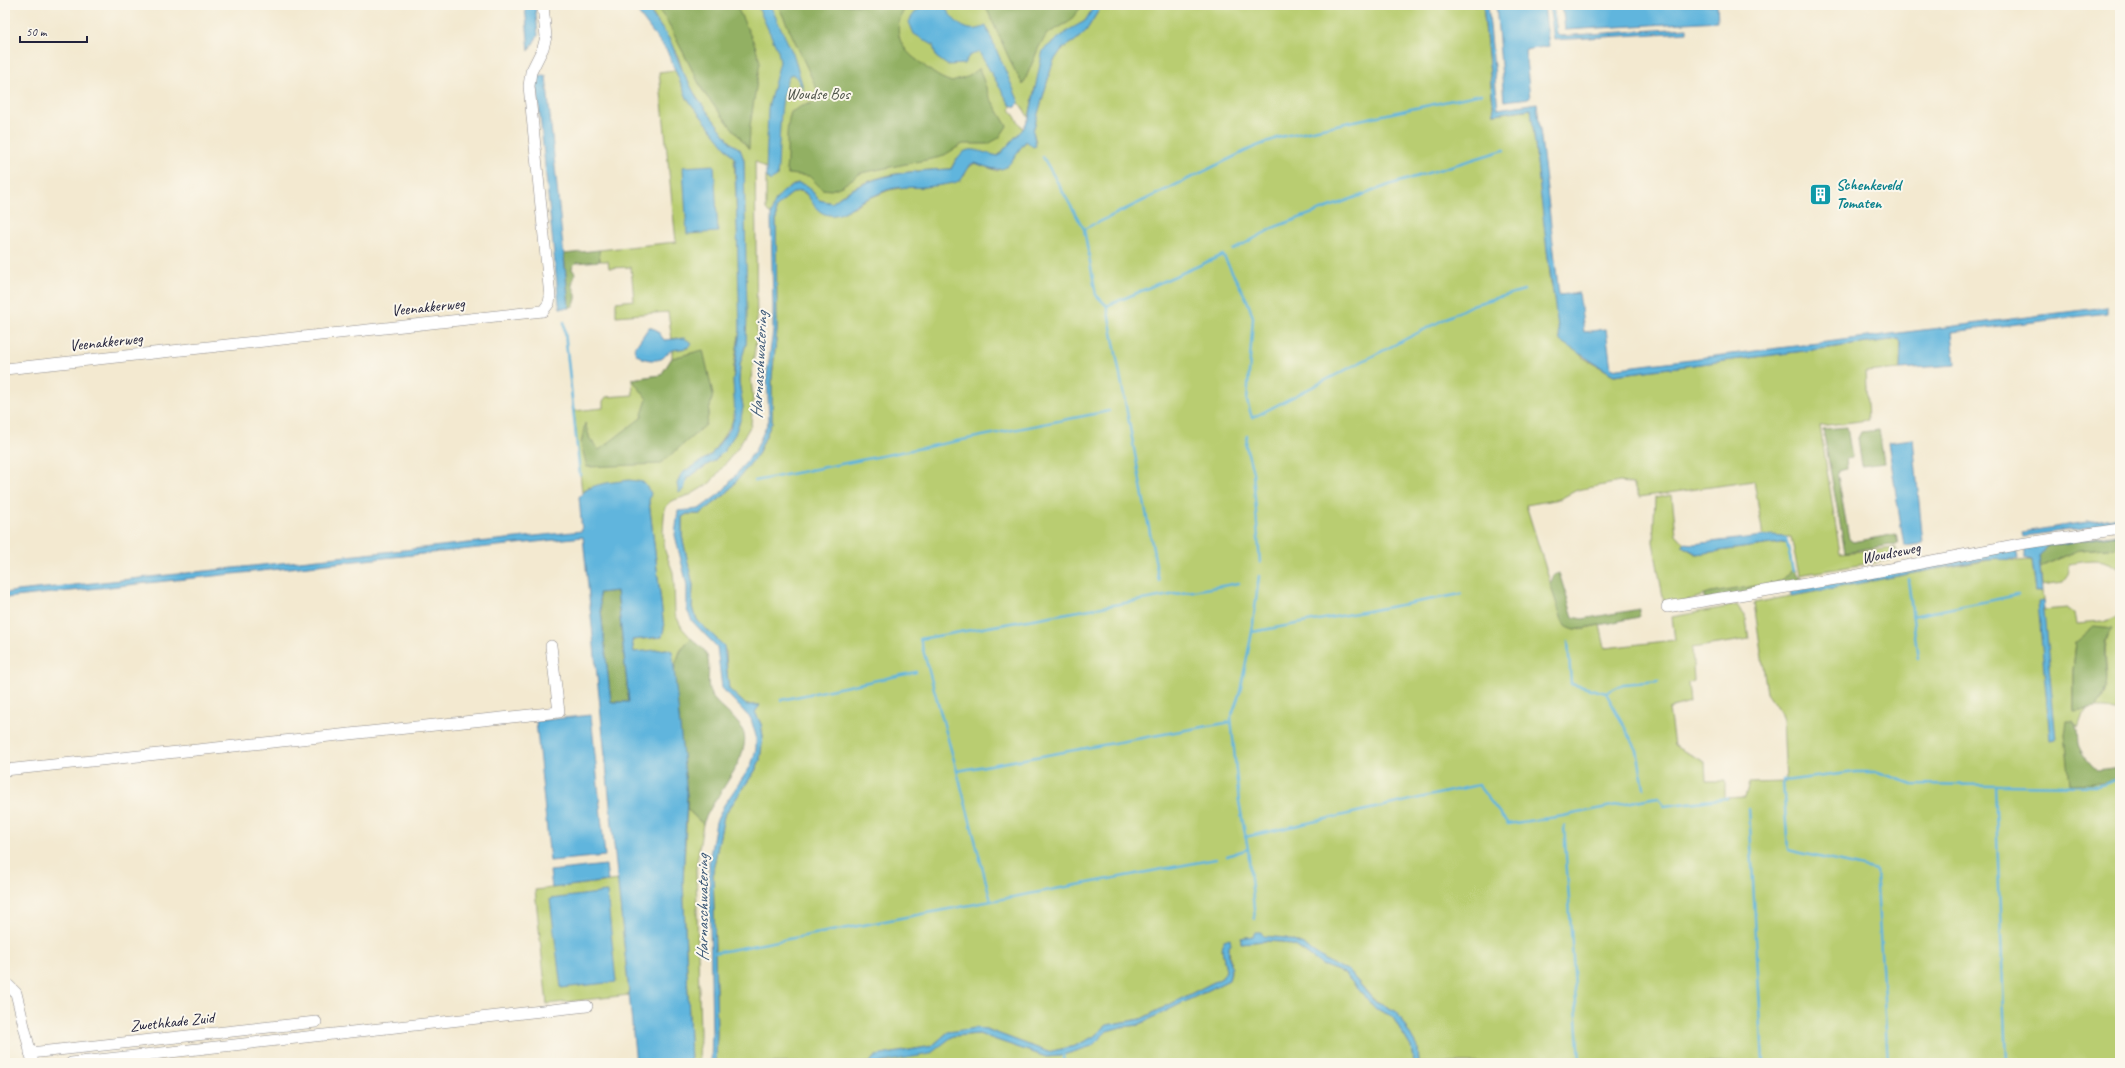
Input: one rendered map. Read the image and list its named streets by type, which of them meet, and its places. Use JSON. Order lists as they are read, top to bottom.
{
  "streets": {
    "street": ["Veenakkerweg", "Woudseweg", "Zwethkade Zuid"]
  },
  "water": ["Harnaschwatering"],
  "parks": ["Woudse Bos"],
  "places": {
    "building": ["Schenkeveld Tomaten"]
  },
  "scale_bar": "50 m"
}
